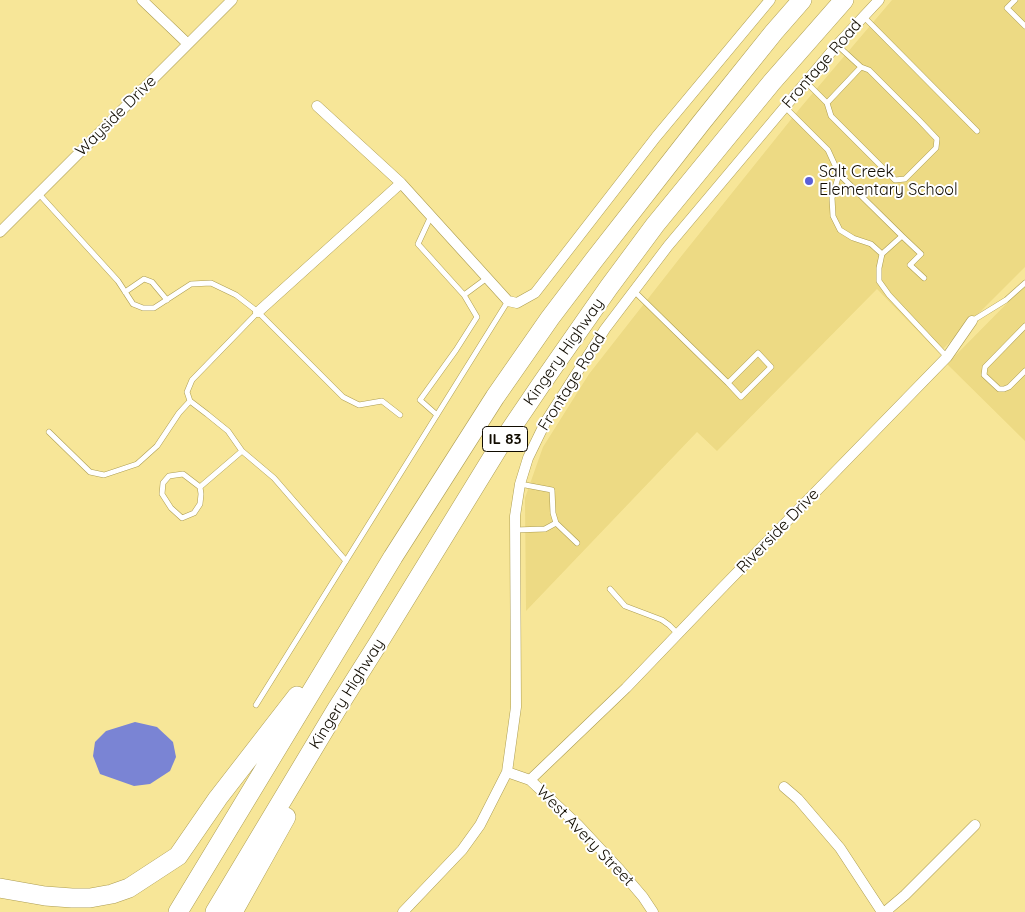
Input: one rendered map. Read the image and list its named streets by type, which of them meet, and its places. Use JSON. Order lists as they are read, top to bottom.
{
  "streets": {
    "highway": ["Kingery Highway", "IL 83"],
    "street": [
      "Frontage Road",
      "Wayside Drive",
      "Riverside Drive",
      "West Avery Street"
    ]
  },
  "crossings": [
    ["Frontage Road", "West Avery Street"],
    ["Riverside Drive", "West Avery Street"]
  ],
  "places": ["Salt Creek Elementary School"]
}
